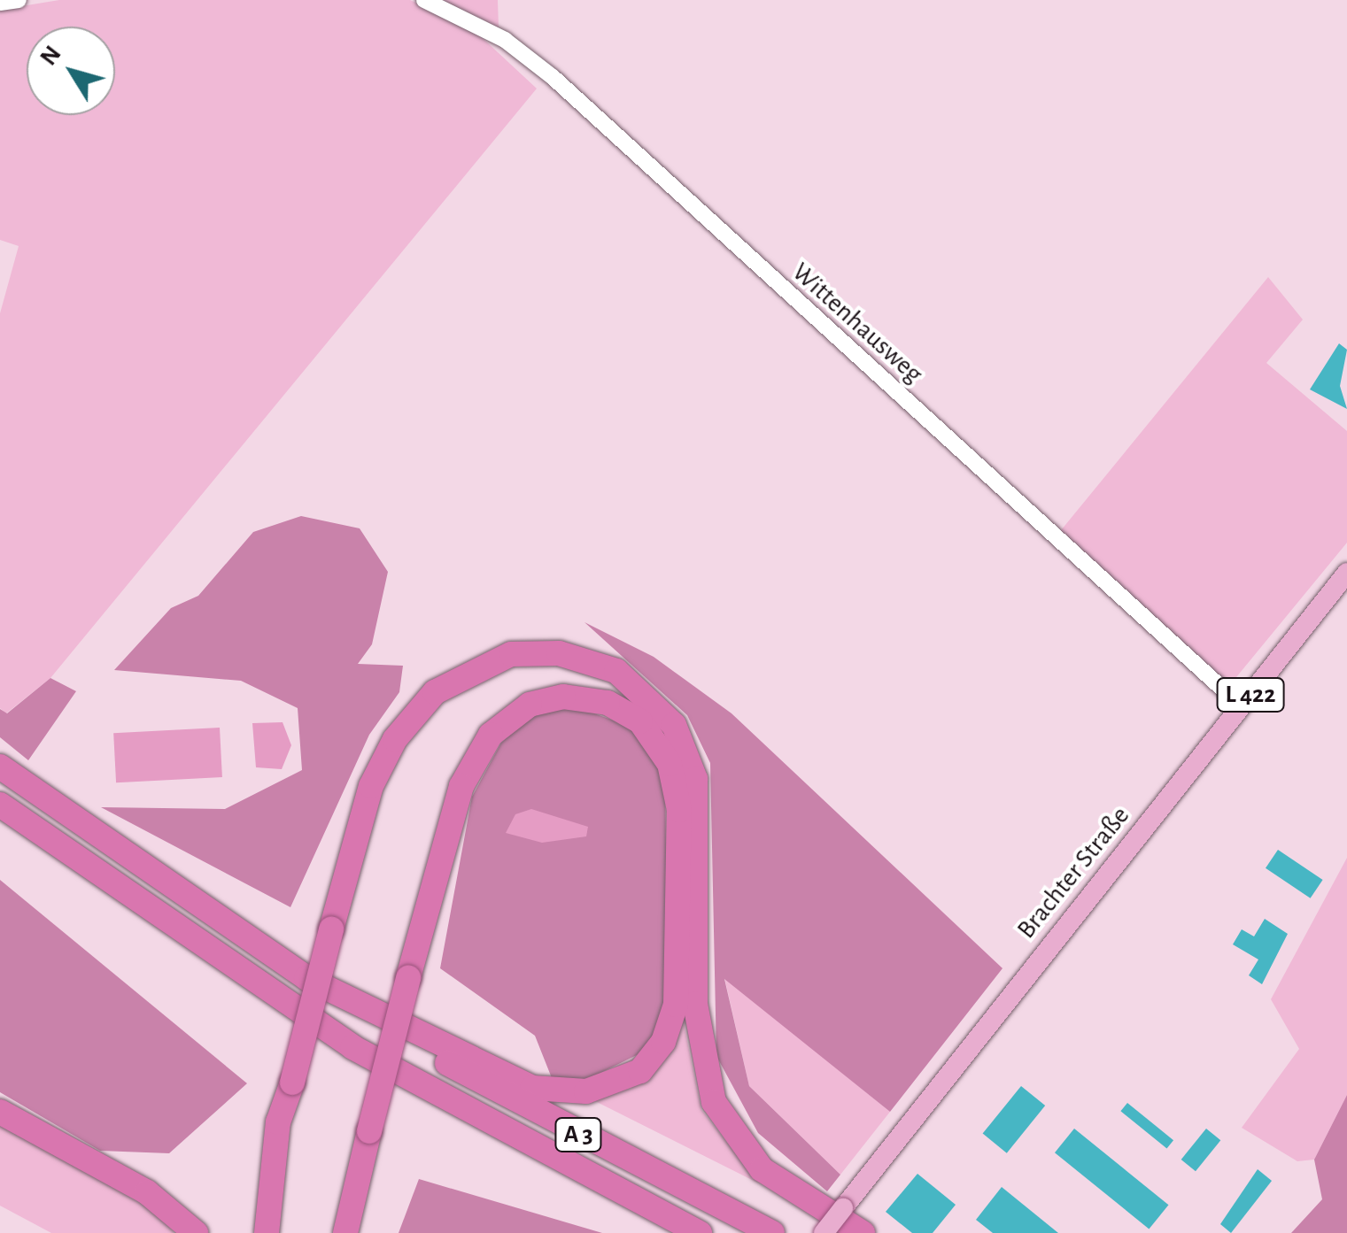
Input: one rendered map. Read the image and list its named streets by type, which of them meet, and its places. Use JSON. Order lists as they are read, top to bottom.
{
  "streets": {
    "highway": ["A 3"],
    "main road": ["L 422", "Brachter Straße"],
    "street": ["Wittenhausweg"]
  },
  "crossings": [
    ["Wittenhausweg", "Brachter Straße"]
  ],
  "north": "top left"
}
